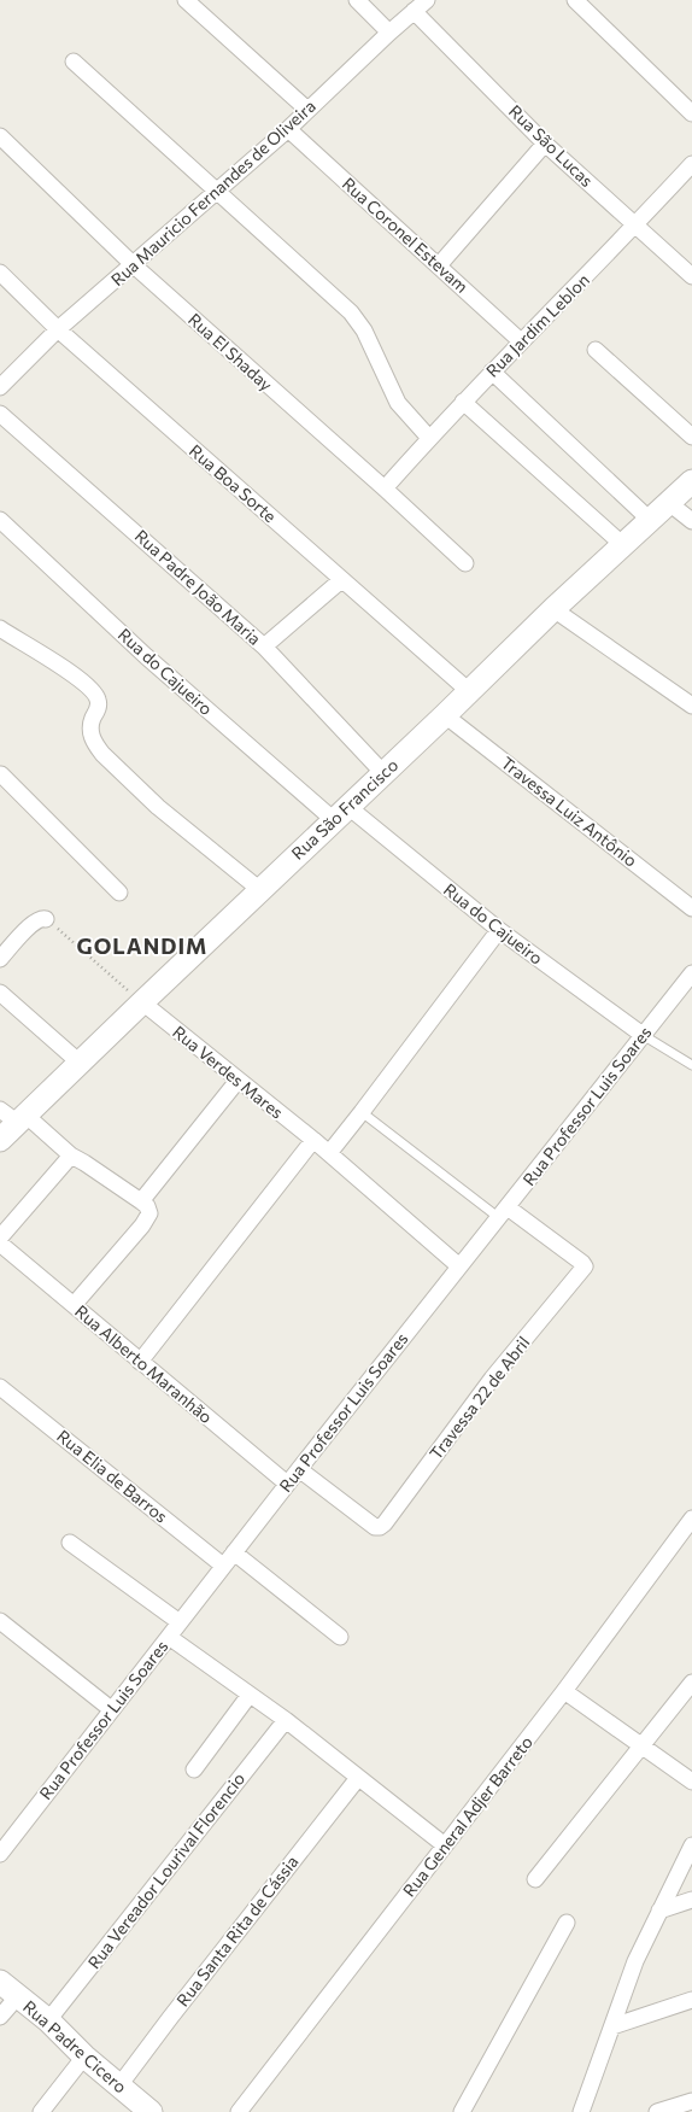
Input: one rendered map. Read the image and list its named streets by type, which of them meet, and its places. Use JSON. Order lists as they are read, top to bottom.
{
  "streets": {
    "street": [
      "Rua São Lucas",
      "Rua Mauricio Fernandes de Oliveira",
      "Rua Coronel Estevam",
      "Rua Jardim Leblon",
      "Rua El Shaday",
      "Rua Boa Sorte",
      "Rua Padre João Maria",
      "Rua do Cajueiro",
      "Rua São Francisco",
      "Travessa Luiz Antônio",
      "Rua Verdes Mares",
      "Rua Professor Luis Soares",
      "Rua Alberto Maranhão",
      "Travessa 22 de Abril",
      "Rua Elia de Barros",
      "Rua General Adjer Barreto",
      "Rua Vereador Lourival Florencio",
      "Rua Santa Rita de Cássia",
      "Rua Padre Cicero"
    ]
  },
  "crossings": [
    ["Rua São Lucas", "Rua Mauricio Fernandes de Oliveira"],
    ["Rua São Lucas", "Rua Jardim Leblon"],
    ["Rua Mauricio Fernandes de Oliveira", "Rua Coronel Estevam"],
    ["Rua Mauricio Fernandes de Oliveira", "Rua El Shaday"],
    ["Rua Mauricio Fernandes de Oliveira", "Rua Boa Sorte"],
    ["Rua Coronel Estevam", "Rua Jardim Leblon"],
    ["Rua Jardim Leblon", "Rua El Shaday"],
    ["Rua Boa Sorte", "Rua São Francisco"],
    ["Rua Padre João Maria", "Rua São Francisco"],
    ["Rua do Cajueiro", "Rua São Francisco"],
    ["Rua do Cajueiro", "Rua Professor Luis Soares"],
    ["Rua São Francisco", "Travessa Luiz Antônio"],
    ["Rua São Francisco", "Rua Verdes Mares"],
    ["Rua Verdes Mares", "Rua Professor Luis Soares"],
    ["Rua Professor Luis Soares", "Rua Alberto Maranhão"],
    ["Rua Professor Luis Soares", "Travessa 22 de Abril"],
    ["Rua Professor Luis Soares", "Rua Elia de Barros"],
    ["Rua Vereador Lourival Florencio", "Rua Padre Cicero"],
    ["Rua Santa Rita de Cássia", "Rua Padre Cicero"]
  ],
  "districts": ["GOLANDIM"]
}
